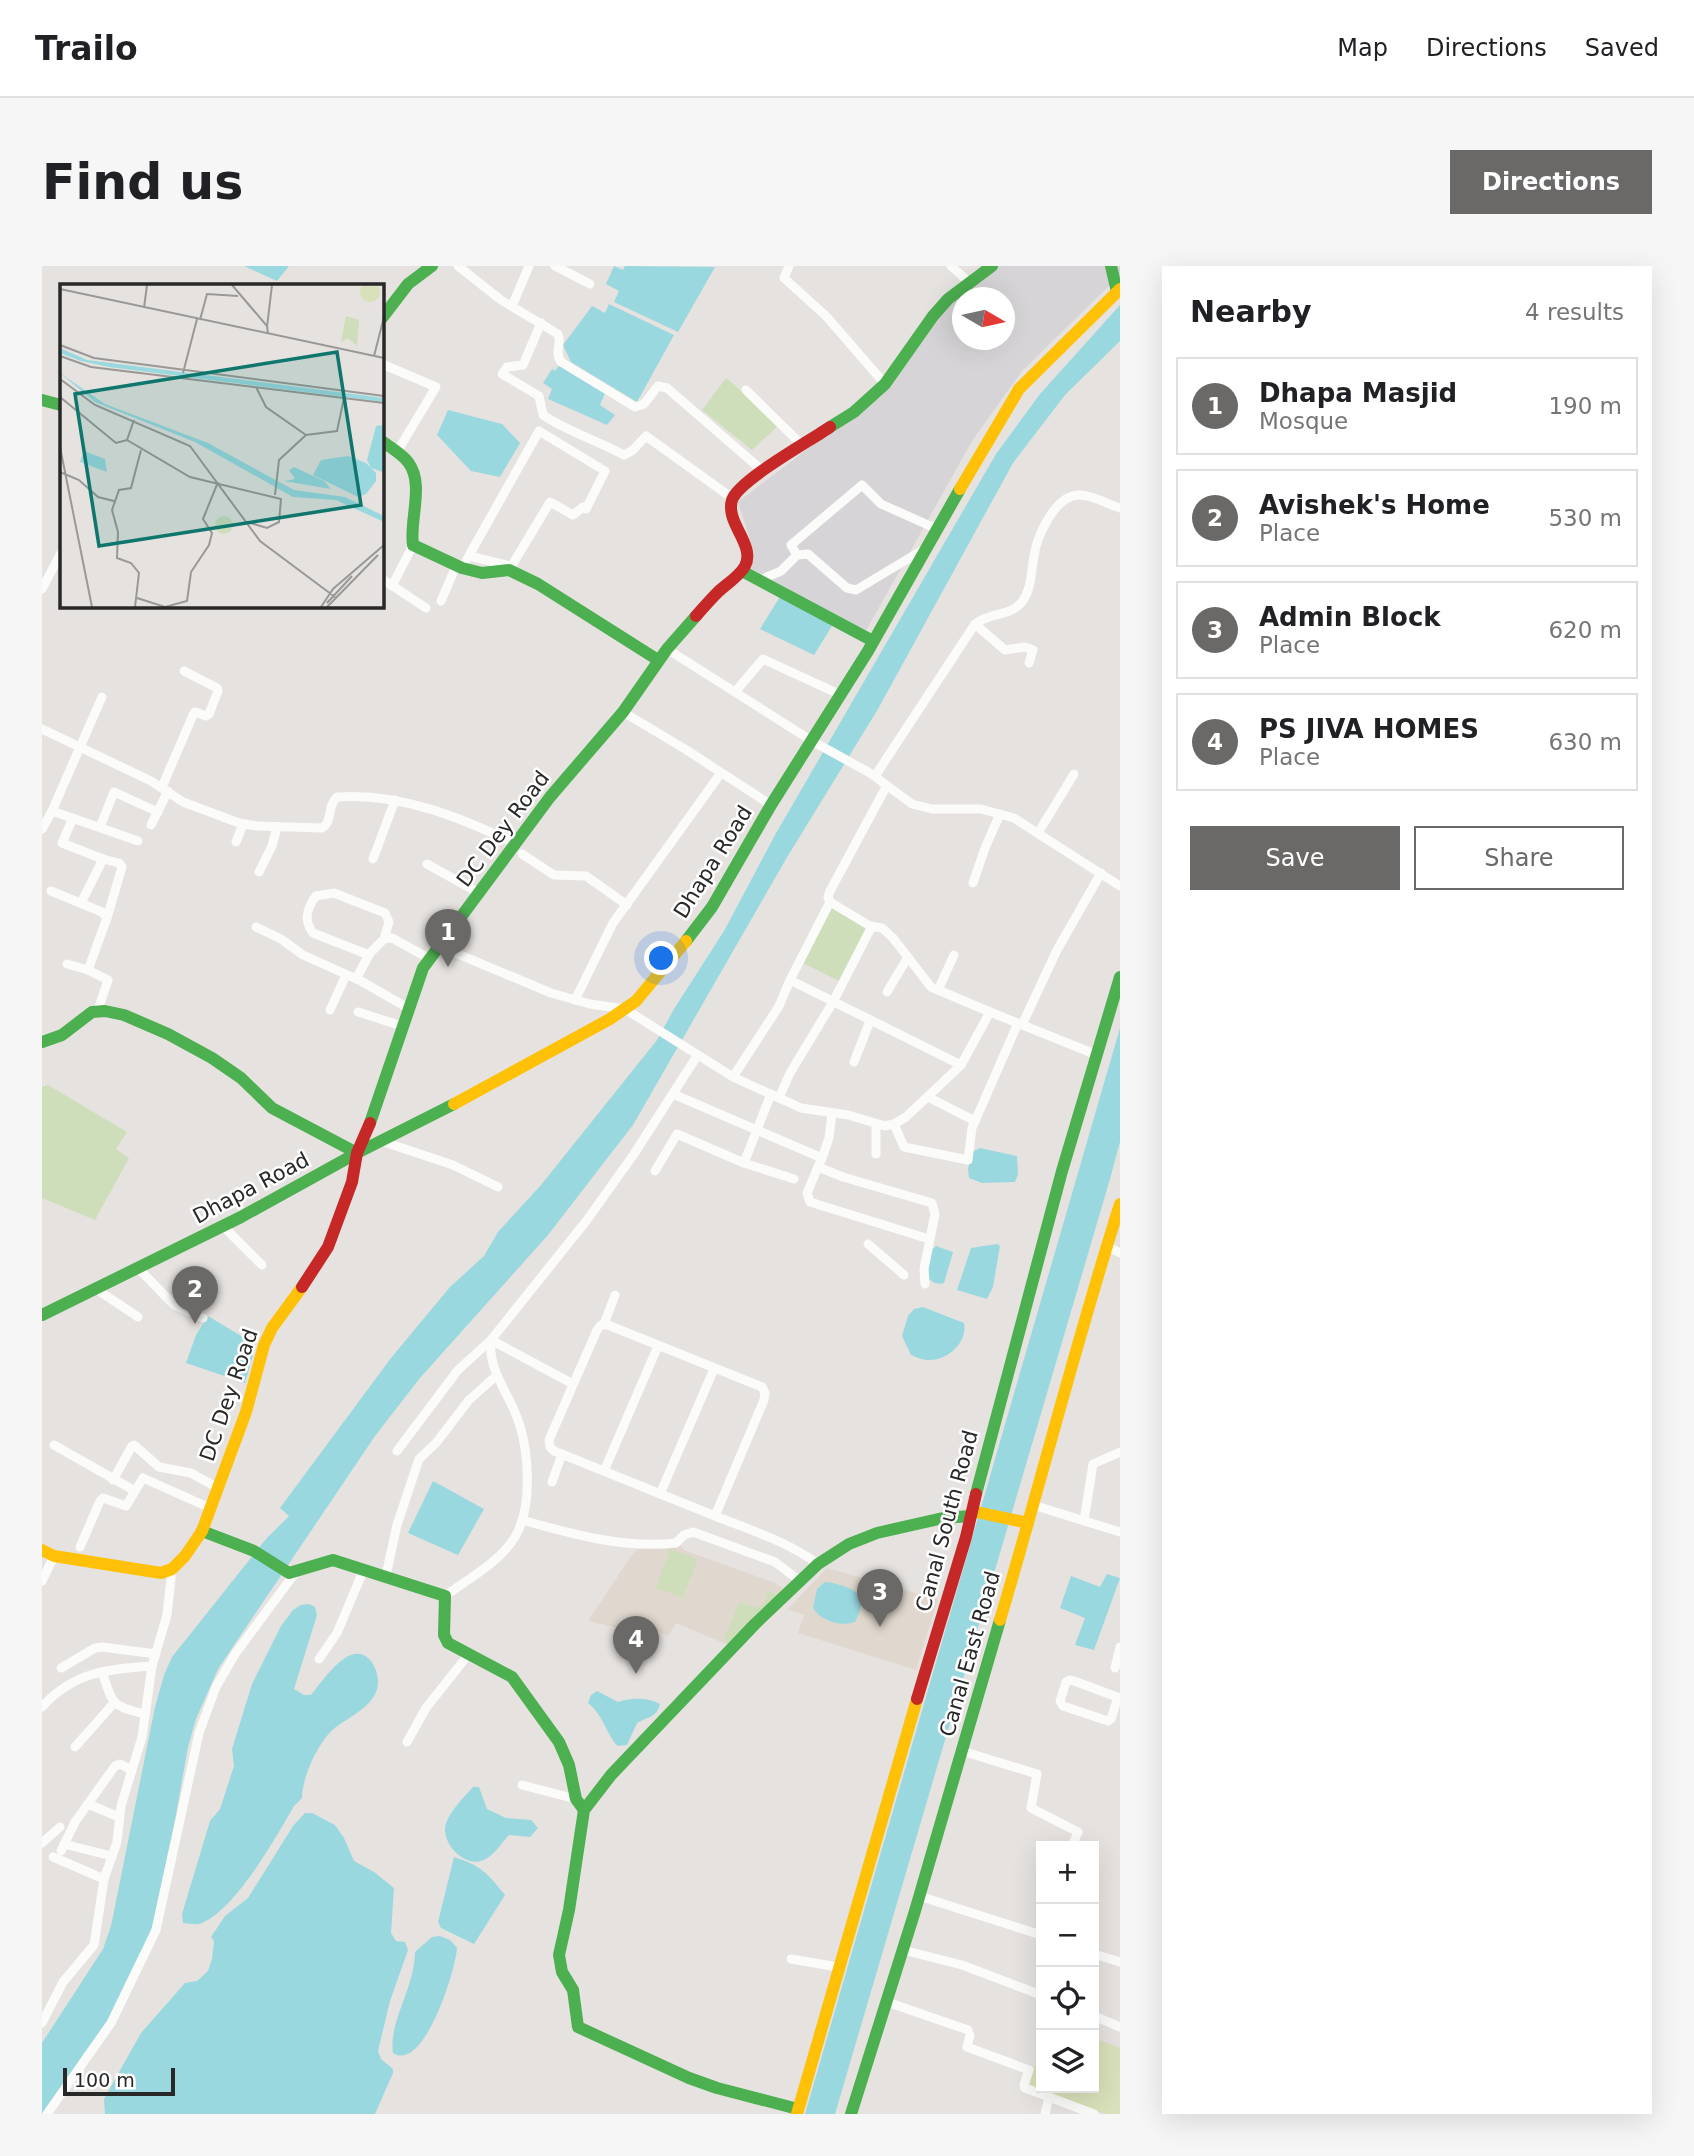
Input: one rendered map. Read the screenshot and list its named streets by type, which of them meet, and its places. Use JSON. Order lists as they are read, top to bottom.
{
  "streets": {
    "street": [
      "DC Dey Road",
      "Dhapa Road",
      "Canal South Road",
      "Canal East Road"
    ]
  },
  "crossings": [
    ["DC Dey Road", "Dhapa Road"]
  ],
  "scale_bar": "100 m",
  "north": "right",
  "page": {
    "header": "Trailo",
    "nav": ["Map", "Directions", "Saved"],
    "buttons": [
      "Directions",
      ["Save", "Share"]
    ],
    "title": "Find us",
    "heading": ["Nearby", "4 results"],
    "list": [
      {
        "mark": "1",
        "name": "Dhapa Masjid",
        "note": "Mosque",
        "value": "190 m"
      },
      {
        "mark": "2",
        "name": "Avishek's Home",
        "note": "Place",
        "value": "530 m"
      },
      {
        "mark": "3",
        "name": "Admin Block",
        "note": "Place",
        "value": "620 m"
      },
      {
        "mark": "4",
        "name": "PS JIVA HOMES",
        "note": "Place",
        "value": "630 m"
      }
    ],
    "pins": [
      "1",
      "2",
      "3",
      "4"
    ],
    "map_buttons": ["+", "−"],
    "scale": "100 m"
  }
}
